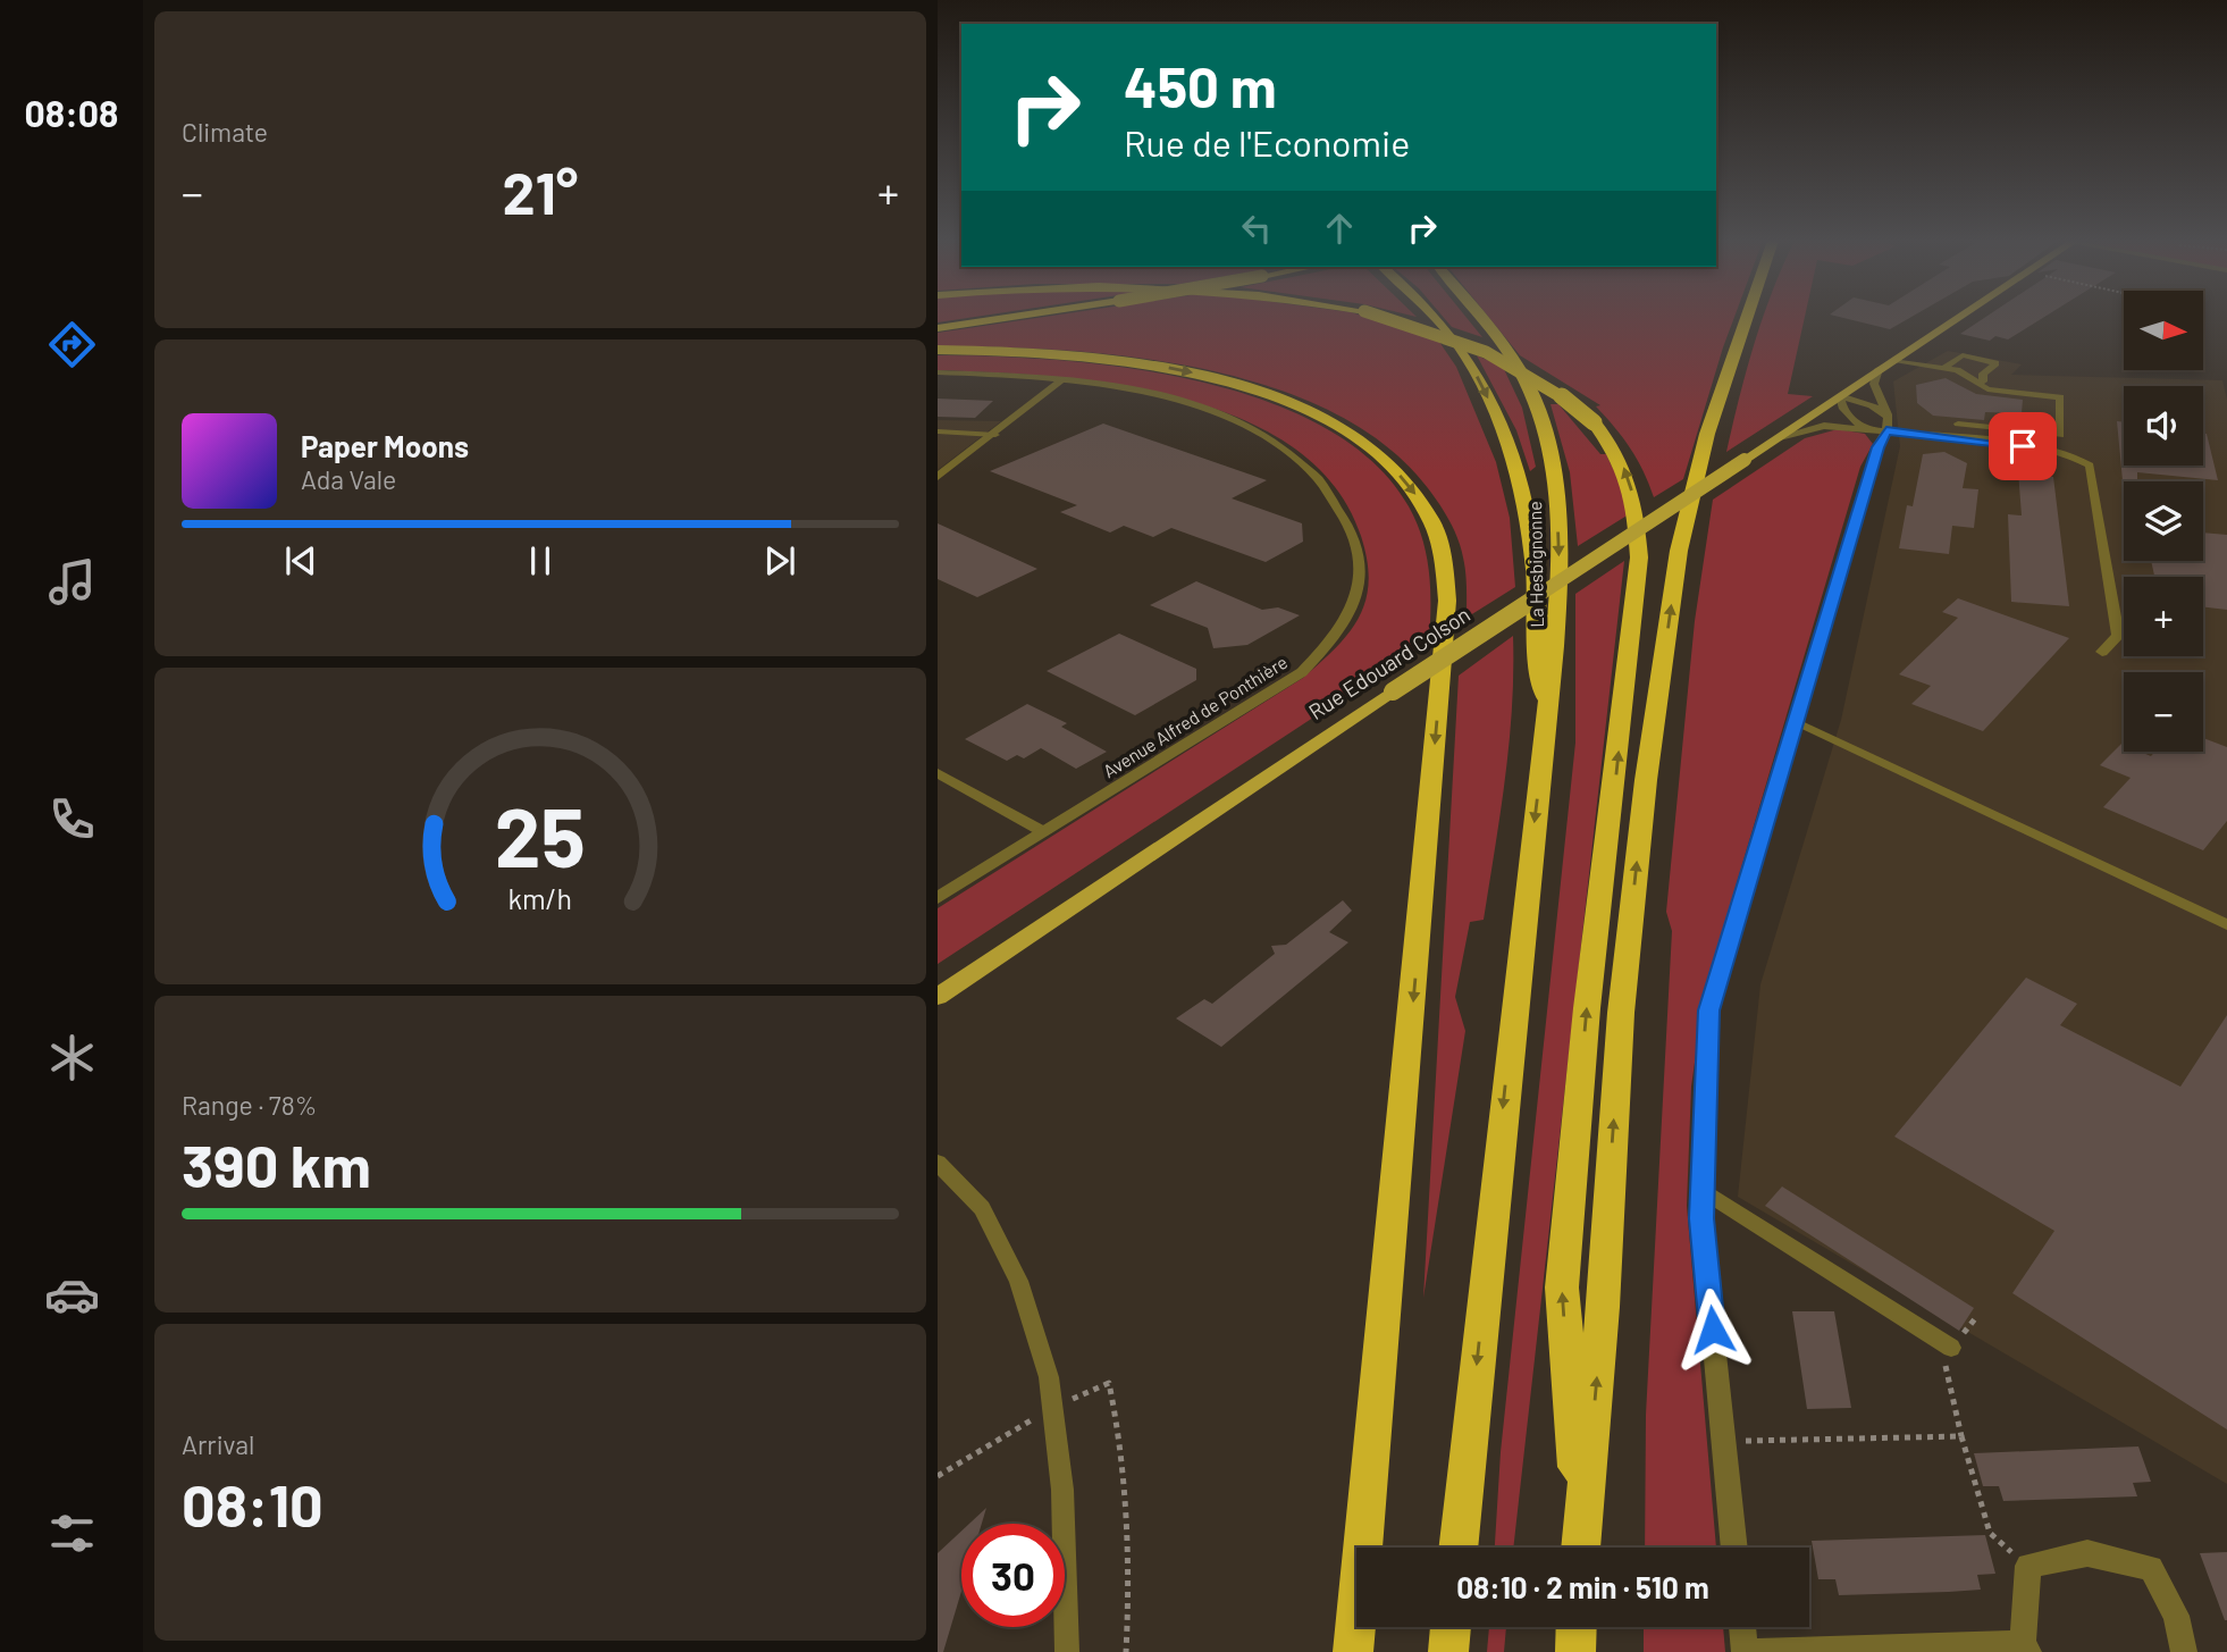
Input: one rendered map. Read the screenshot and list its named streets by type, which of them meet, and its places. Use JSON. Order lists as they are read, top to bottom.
{
  "streets": {
    "highway": ["La Hesbignonne"],
    "main road": ["Rue Edouard Colson"],
    "street": ["Avenue Alfred de Ponthière"]
  },
  "north": "right",
  "page": {
    "tabs": "08:08",
    "tile": [
      "Climate",
      ["Range · 78%", "390 km"],
      ["Arrival", "08:10"]
    ],
    "turn": ["450 m", "Rue de l'Economie"],
    "heat": ["−", "21°", "+"],
    "map_buttons": ["+", "−"],
    "song": ["Paper Moons", "Ada Vale"],
    "limit": "30",
    "trip": "08:10 · 2 min · 510 m",
    "gauge": ["25", "km/h"]
  }
}
